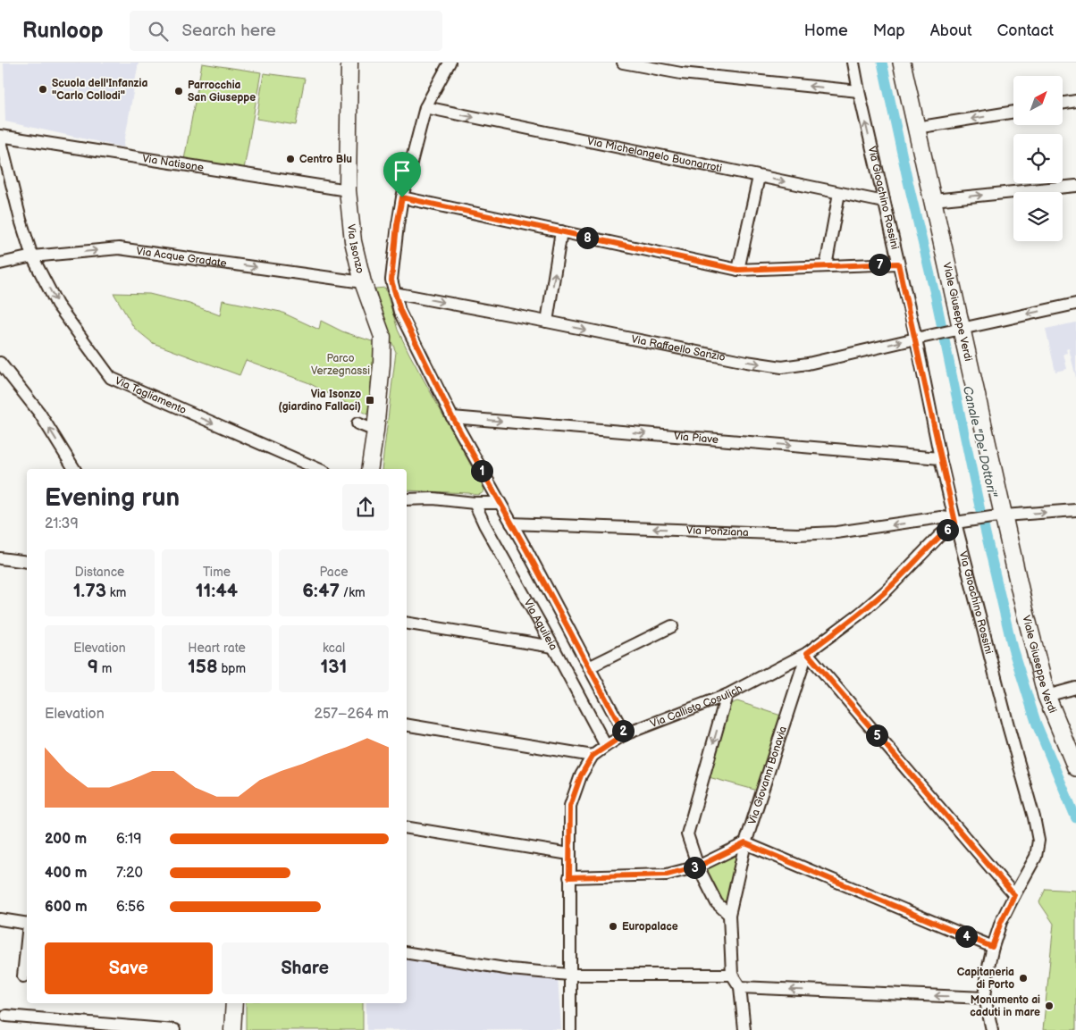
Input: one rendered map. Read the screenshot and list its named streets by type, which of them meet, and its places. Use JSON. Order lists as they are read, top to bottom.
{
  "streets": {
    "main road": ["Viale Giuseppe Verdi"],
    "street": [
      "Via Michelangelo Buonarroti",
      "Via Natisone",
      "Via Gioachino Rossini",
      "Via Isonzo",
      "Via Acque Gradate",
      "Via Raffaello Sanzio",
      "Via Tagliamento",
      "Via Piave",
      "Via Ponziana",
      "Via Aquileia",
      "Via Callisto Cosulich",
      "Via Giovanni Bonavia"
    ]
  },
  "crossings": [
    ["Via Michelangelo Buonarroti", "Via Gioachino Rossini"],
    ["Via Michelangelo Buonarroti", "Via Aquileia"],
    ["Via Natisone", "Via Isonzo"],
    ["Via Natisone", "Via Tagliamento"],
    ["Via Gioachino Rossini", "Via Raffaello Sanzio"],
    ["Via Gioachino Rossini", "Via Piave"],
    ["Via Gioachino Rossini", "Via Ponziana"],
    ["Via Gioachino Rossini", "Via Callisto Cosulich"],
    ["Via Isonzo", "Via Acque Gradate"],
    ["Via Acque Gradate", "Via Tagliamento"],
    ["Viale Giuseppe Verdi", "Via Raffaello Sanzio"],
    ["Viale Giuseppe Verdi", "Via Callisto Cosulich"],
    ["Via Raffaello Sanzio", "Via Aquileia"],
    ["Via Piave", "Via Aquileia"],
    ["Via Ponziana", "Via Aquileia"],
    ["Via Ponziana", "Via Callisto Cosulich"],
    ["Via Aquileia", "Via Callisto Cosulich"],
    ["Via Callisto Cosulich", "Via Giovanni Bonavia"]
  ],
  "one_way": ["Via Acque Gradate", "Via Piave", "Via Ponziana"],
  "water": ["Canale \"De' Dottori\""],
  "parks": ["Parco Verzegnassi"],
  "places": {
    "other": [
      "Scuola dell'Infanzia \"Carlo Collodi\"",
      "Parrocchia San Giuseppe",
      "Centro Blu",
      "Europalace",
      "Capitaneria di Porto",
      "Monumento ai caduti in mare"
    ],
    "transit": ["Via Isonzo (giardino Fallaci)"]
  },
  "north": "top right",
  "page": {
    "header": "Runloop",
    "search": "Search here",
    "nav": [
      "Home",
      "Map",
      "About",
      "Contact"
    ],
    "pins": [
      "8",
      "7",
      "1",
      "6",
      "2",
      "5",
      "3",
      "4"
    ],
    "heading": ["Evening run", "21:39"],
    "stats": [
      ["Distance", "1.73 km"],
      ["Time", "11:44"],
      ["Pace", "6:47 /km"],
      ["Elevation", "9 m"],
      ["Heart rate", "158 bpm"],
      ["kcal", "131"]
    ],
    "chart": ["Elevation", "257–264 m"],
    "list": [
      {
        "name": "200 m",
        "note": "6:19"
      },
      {
        "name": "400 m",
        "note": "7:20"
      },
      {
        "name": "600 m",
        "note": "6:56"
      }
    ],
    "buttons": ["Save", "Share"]
  }
}
